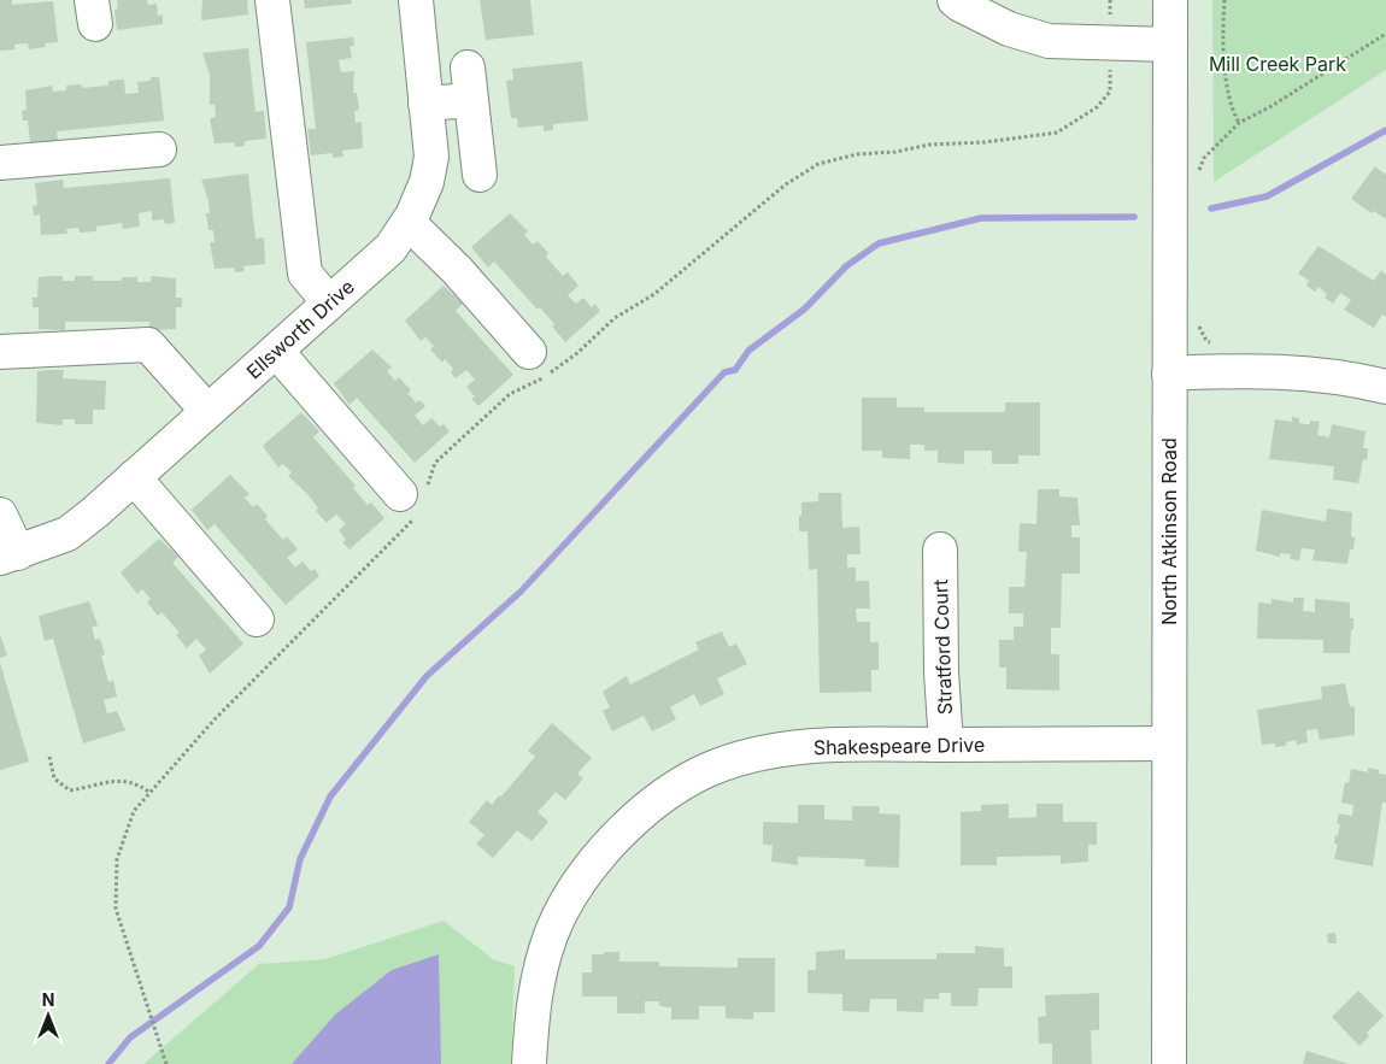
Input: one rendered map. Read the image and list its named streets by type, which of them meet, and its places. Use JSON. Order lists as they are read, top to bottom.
{
  "streets": {
    "street": [
      "Ellsworth Drive",
      "North Atkinson Road",
      "Stratford Court",
      "Shakespeare Drive"
    ]
  },
  "crossings": [
    ["North Atkinson Road", "Shakespeare Drive"],
    ["Stratford Court", "Shakespeare Drive"]
  ],
  "parks": ["Mill Creek Park"],
  "north": "top"
}
